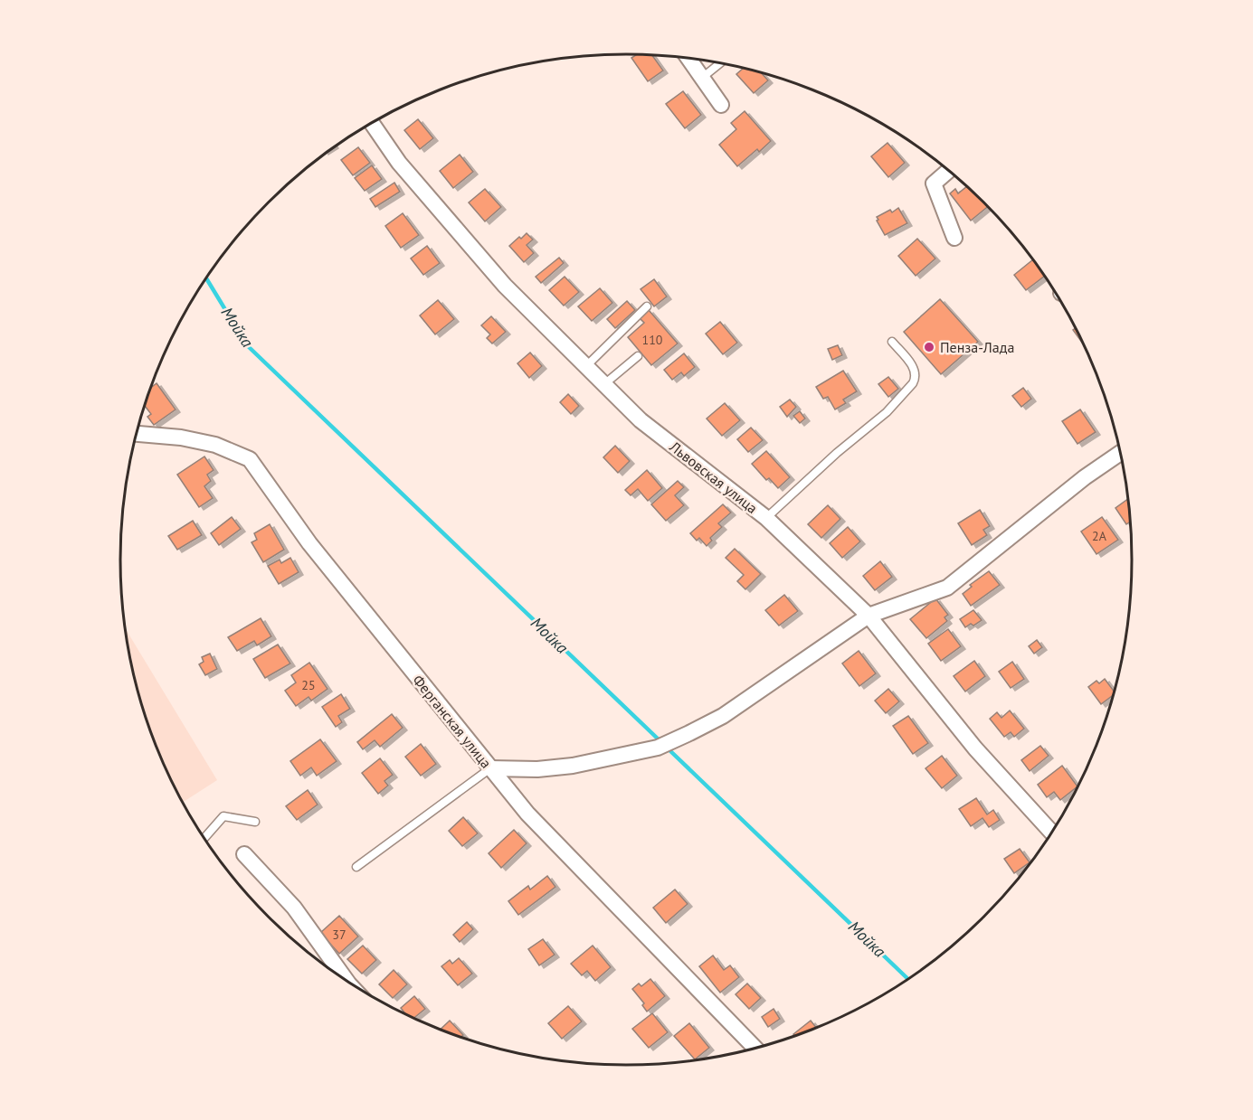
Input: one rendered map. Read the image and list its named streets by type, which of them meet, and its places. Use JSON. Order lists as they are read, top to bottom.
{
  "streets": {
    "street": ["Львовская улица", "Ферганская улица"]
  },
  "water": ["Мойка"],
  "places": ["Пенза-Лада"],
  "house_numbers": [
    "110",
    "2А",
    "25",
    "37"
  ]
}
